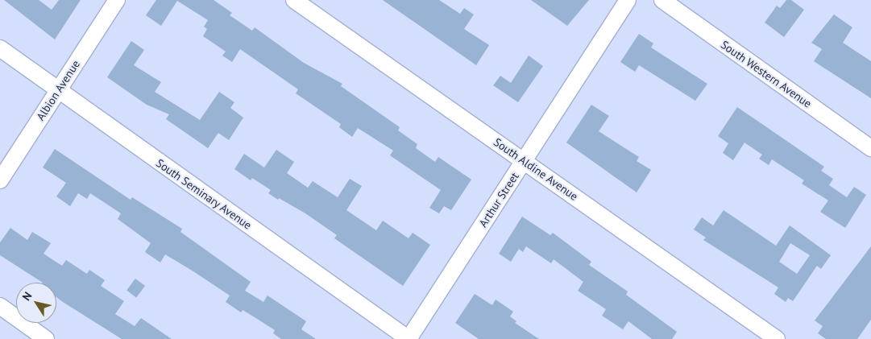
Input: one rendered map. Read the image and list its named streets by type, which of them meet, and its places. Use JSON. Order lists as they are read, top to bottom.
{
  "streets": {
    "street": [
      "South Western Avenue",
      "Albion Avenue",
      "South Aldine Avenue",
      "South Seminary Avenue",
      "Arthur Street"
    ]
  },
  "crossings": [
    ["Albion Avenue", "South Seminary Avenue"],
    ["South Aldine Avenue", "Arthur Street"],
    ["South Seminary Avenue", "Arthur Street"]
  ],
  "north": "top left"
}
